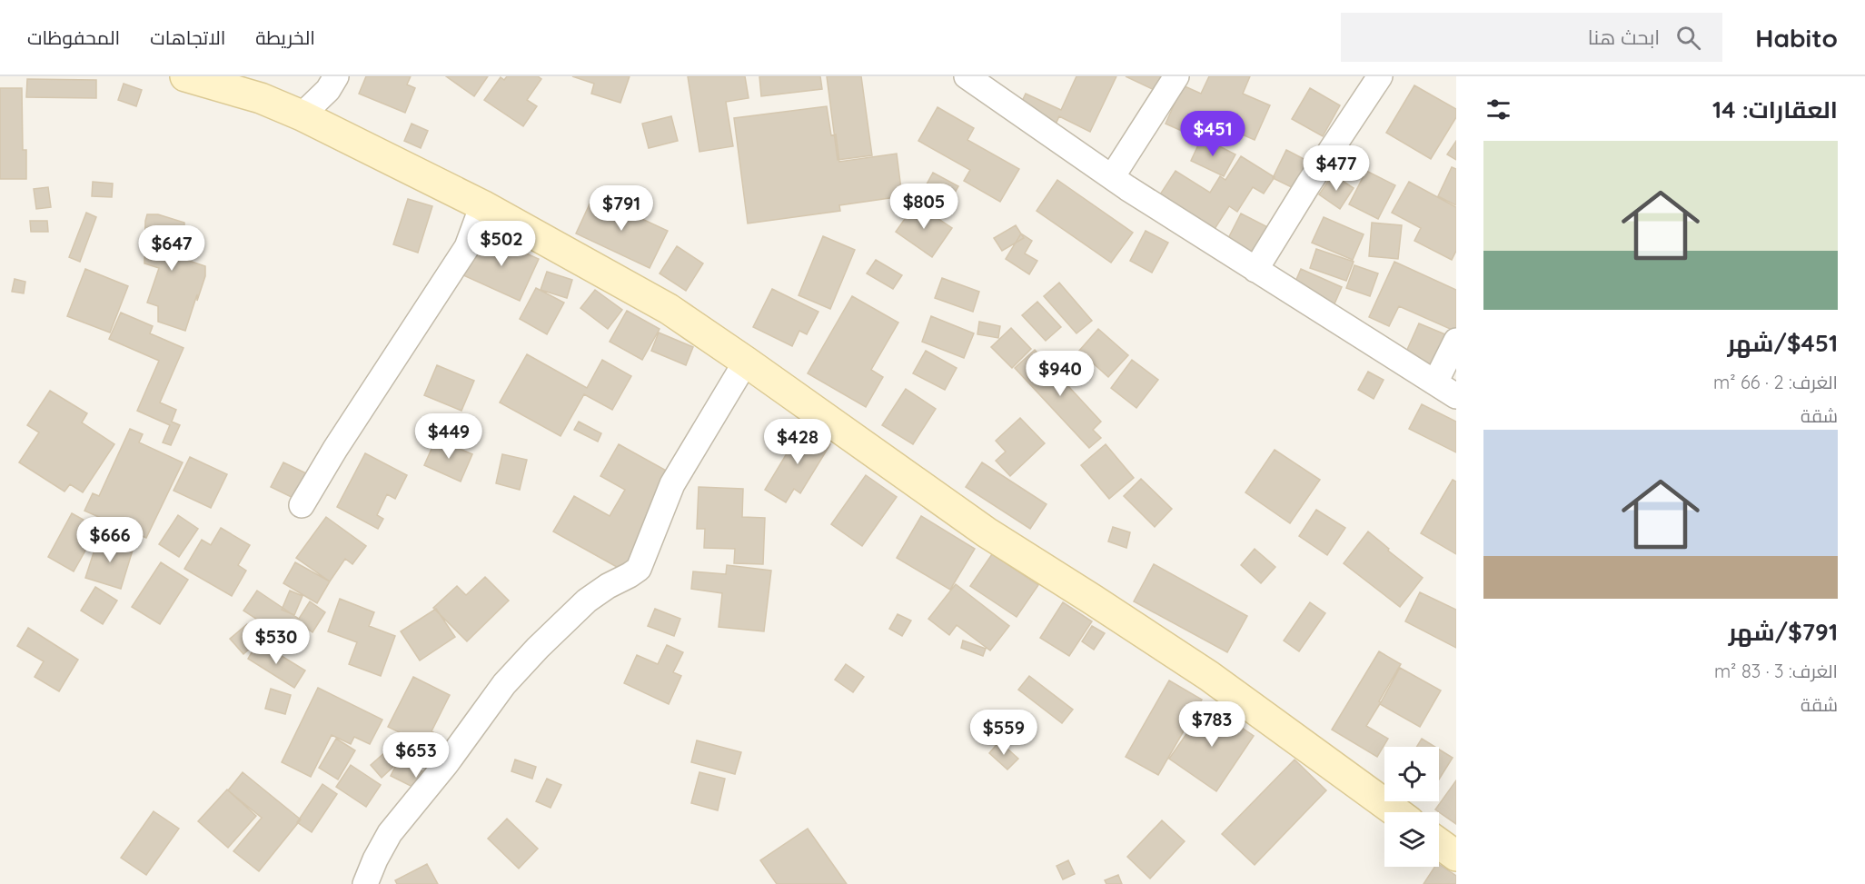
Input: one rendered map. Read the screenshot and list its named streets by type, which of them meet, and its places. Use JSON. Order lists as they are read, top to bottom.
{
  "page": {
    "header": "Habito",
    "search": "ابحث هنا",
    "nav": ["الخريطة", "الاتجاهات", "المحفوظات"],
    "heading": "العقارات: 14",
    "price": [
      "$451",
      "$477",
      "$805",
      "$791",
      "$502",
      "$647",
      "$940",
      "$449",
      "$428",
      "$666",
      "$530",
      "$783",
      "$559",
      "$653"
    ],
    "list": [
      {
        "name": "$451/شهر",
        "note": "الغرف: 2 · 66 m² · شقة"
      },
      {
        "name": "$791/شهر",
        "note": "الغرف: 3 · 83 m² · شقة"
      }
    ]
  }
}
